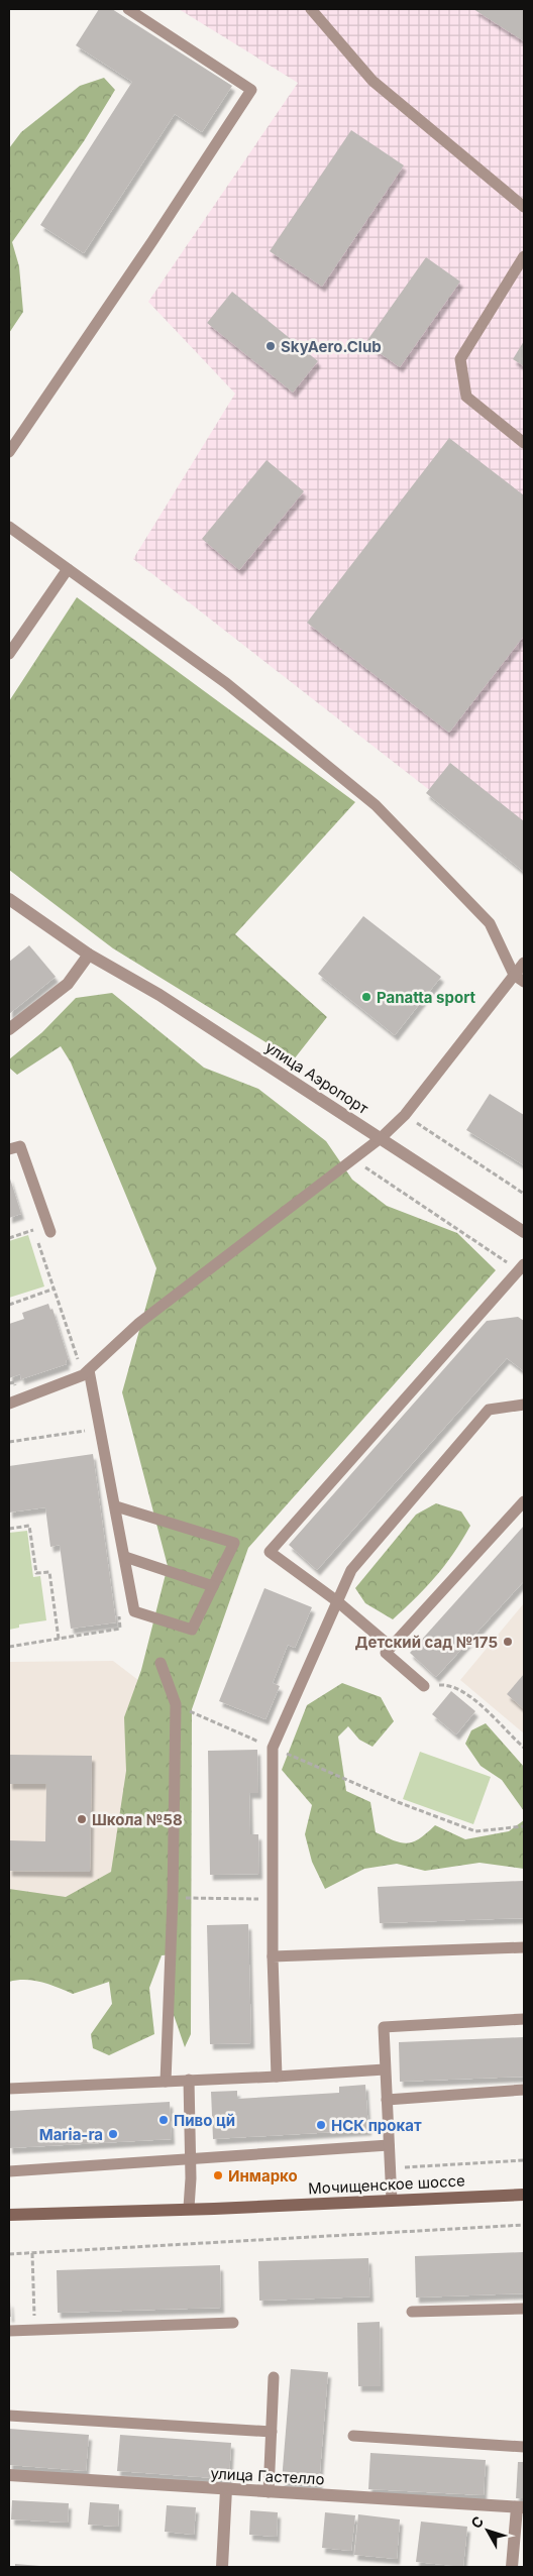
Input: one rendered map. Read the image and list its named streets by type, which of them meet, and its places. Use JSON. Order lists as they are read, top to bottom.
{
  "streets": {
    "main road": ["Мочищенское шоссе"],
    "street": ["улица Аэропорт", "улица Гастелло"]
  },
  "places": [
    "SkyAero.Club",
    "Panatta sport",
    "Детский сад №175",
    "Школа №58",
    "Пиво цй",
    "НСК прокат",
    "Maria-ra",
    "Инмарко"
  ],
  "north": "top left"
}
